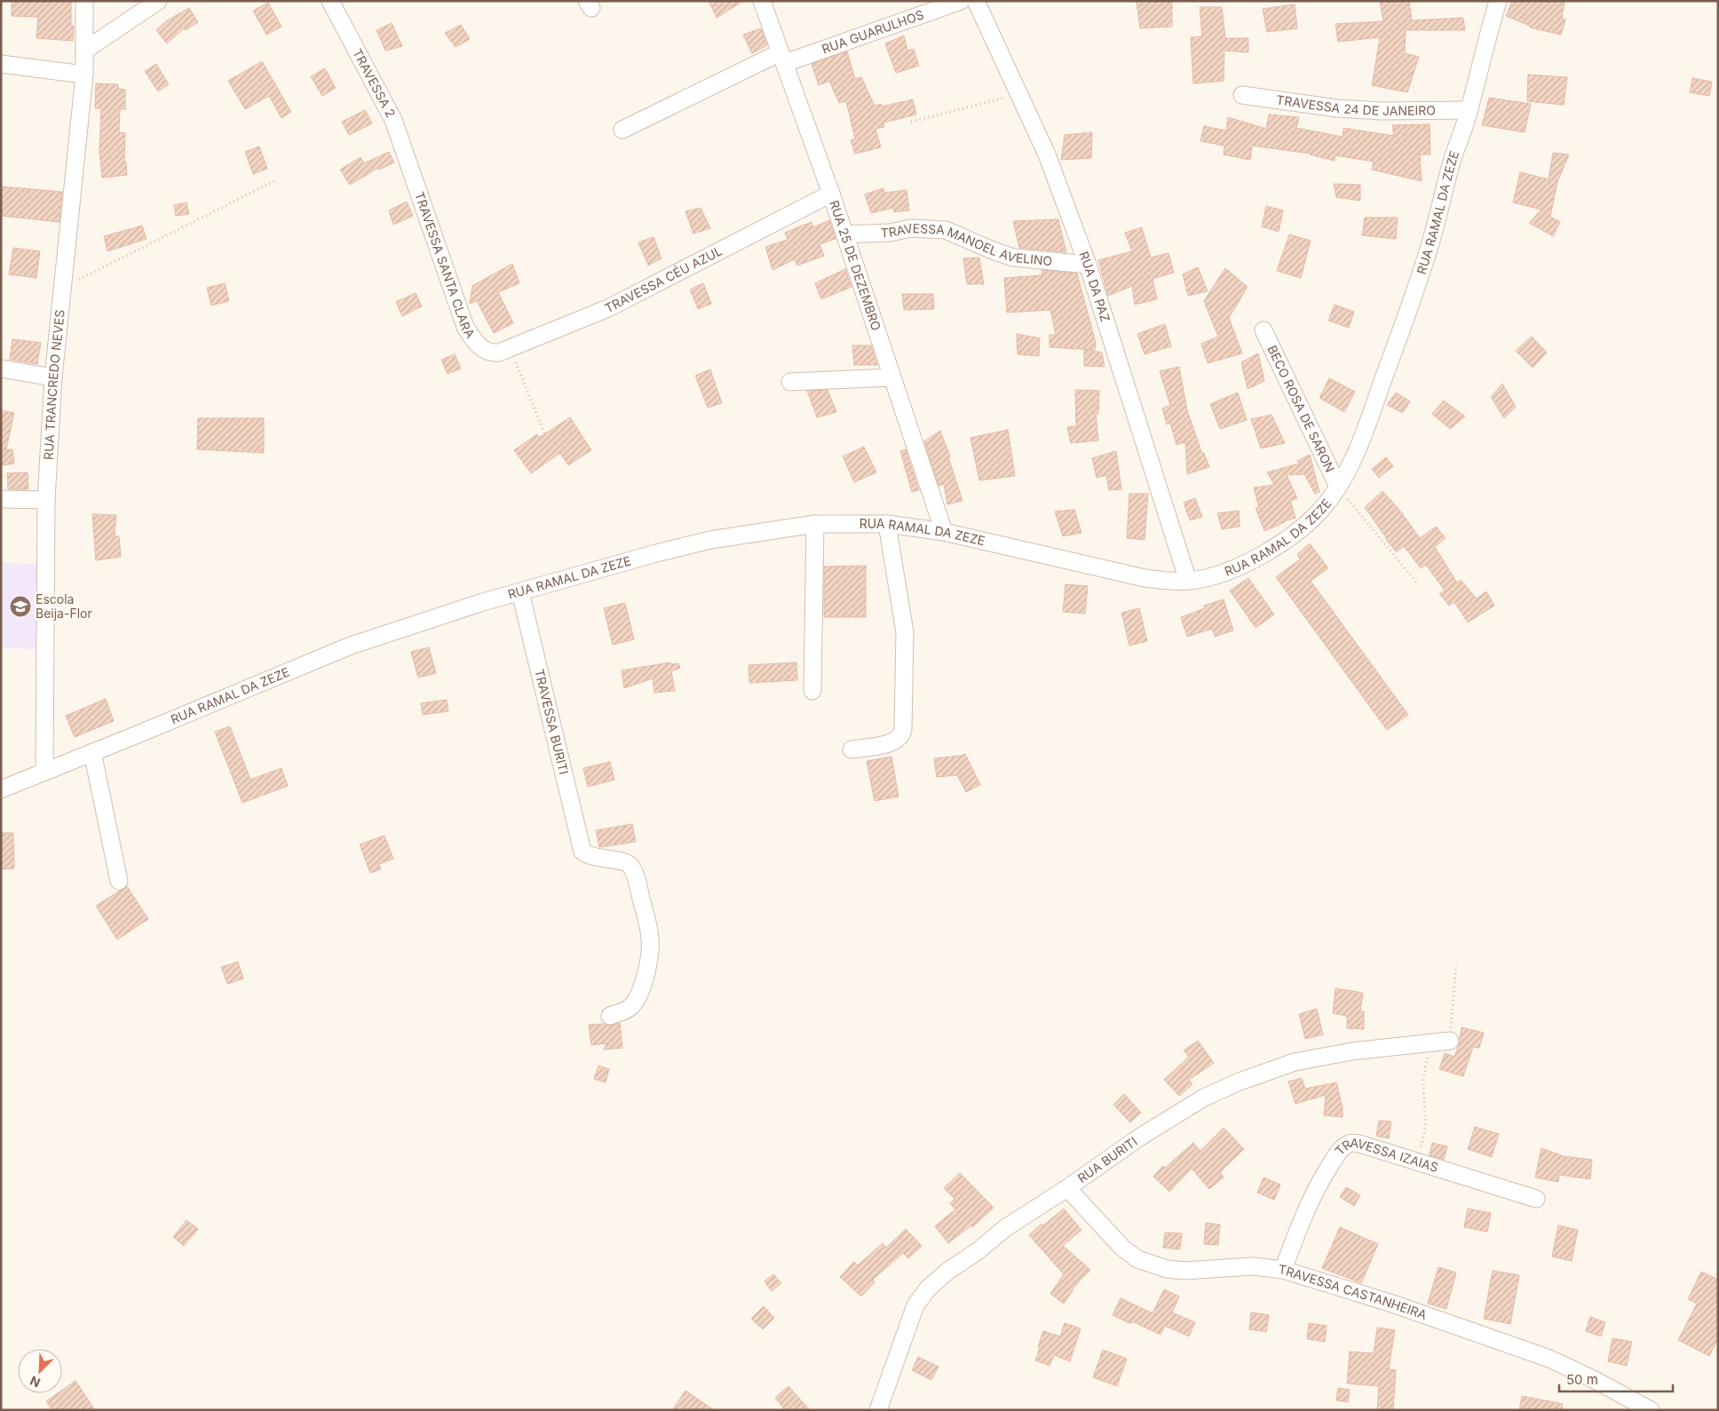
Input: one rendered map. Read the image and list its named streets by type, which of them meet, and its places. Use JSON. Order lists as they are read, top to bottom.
{
  "streets": {
    "street": [
      "RUA GUARULHOS",
      "TRAVESSA 2",
      "TRAVESSA 24 DE JANEIRO",
      "RUA RAMAL DA ZEZE",
      "TRAVESSA MANOEL AVELINO",
      "TRAVESSA SANTA CLARA",
      "RUA 25 DE DEZEMBRO",
      "TRAVESSA CÉU AZUL",
      "RUA DA PAZ",
      "RUA TRANCREDO NEVES",
      "BECO ROSA DE SARON",
      "TRAVESSA BURITI",
      "RUA BURITI",
      "TRAVESSA IZAIAS",
      "TRAVESSA CASTANHEIRA"
    ]
  },
  "crossings": [
    ["RUA GUARULHOS", "RUA 25 DE DEZEMBRO"],
    ["TRAVESSA 2", "TRAVESSA SANTA CLARA"],
    ["TRAVESSA 24 DE JANEIRO", "RUA RAMAL DA ZEZE"],
    ["RUA RAMAL DA ZEZE", "RUA 25 DE DEZEMBRO"],
    ["RUA RAMAL DA ZEZE", "RUA DA PAZ"],
    ["RUA RAMAL DA ZEZE", "RUA TRANCREDO NEVES"],
    ["RUA RAMAL DA ZEZE", "BECO ROSA DE SARON"],
    ["RUA RAMAL DA ZEZE", "TRAVESSA BURITI"],
    ["TRAVESSA MANOEL AVELINO", "RUA 25 DE DEZEMBRO"],
    ["TRAVESSA MANOEL AVELINO", "RUA DA PAZ"],
    ["TRAVESSA SANTA CLARA", "TRAVESSA CÉU AZUL"],
    ["RUA 25 DE DEZEMBRO", "TRAVESSA CÉU AZUL"],
    ["RUA BURITI", "TRAVESSA CASTANHEIRA"],
    ["TRAVESSA IZAIAS", "TRAVESSA CASTANHEIRA"]
  ],
  "places": {
    "school or university": ["Escola Beija-Flor"]
  },
  "scale_bar": "50 m",
  "north": "bottom left"
}
